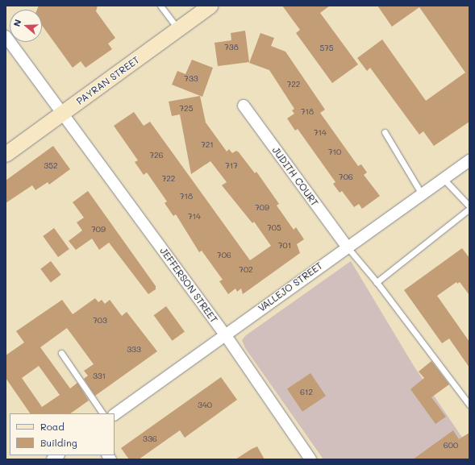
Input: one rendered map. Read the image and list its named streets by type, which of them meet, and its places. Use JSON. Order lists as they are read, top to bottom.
{
  "streets": {
    "main road": ["PAYRAN STREET"],
    "street": ["JUDITH COURT", "JEFFERSON STREET", "VALLEJO STREET"]
  },
  "crossings": [
    ["PAYRAN STREET", "JEFFERSON STREET"],
    ["JUDITH COURT", "VALLEJO STREET"],
    ["JEFFERSON STREET", "VALLEJO STREET"]
  ],
  "house_numbers": [
    "738",
    "575",
    "733",
    "722",
    "725",
    "718",
    "714",
    "721",
    "710",
    "726",
    "352",
    "717",
    "706",
    "722",
    "718",
    "709",
    "714",
    "705",
    "709",
    "701",
    "706",
    "702",
    "703",
    "333",
    "331",
    "612",
    "340",
    "336",
    "600"
  ],
  "legend": ["Road", "Building"],
  "north": "left"
}
